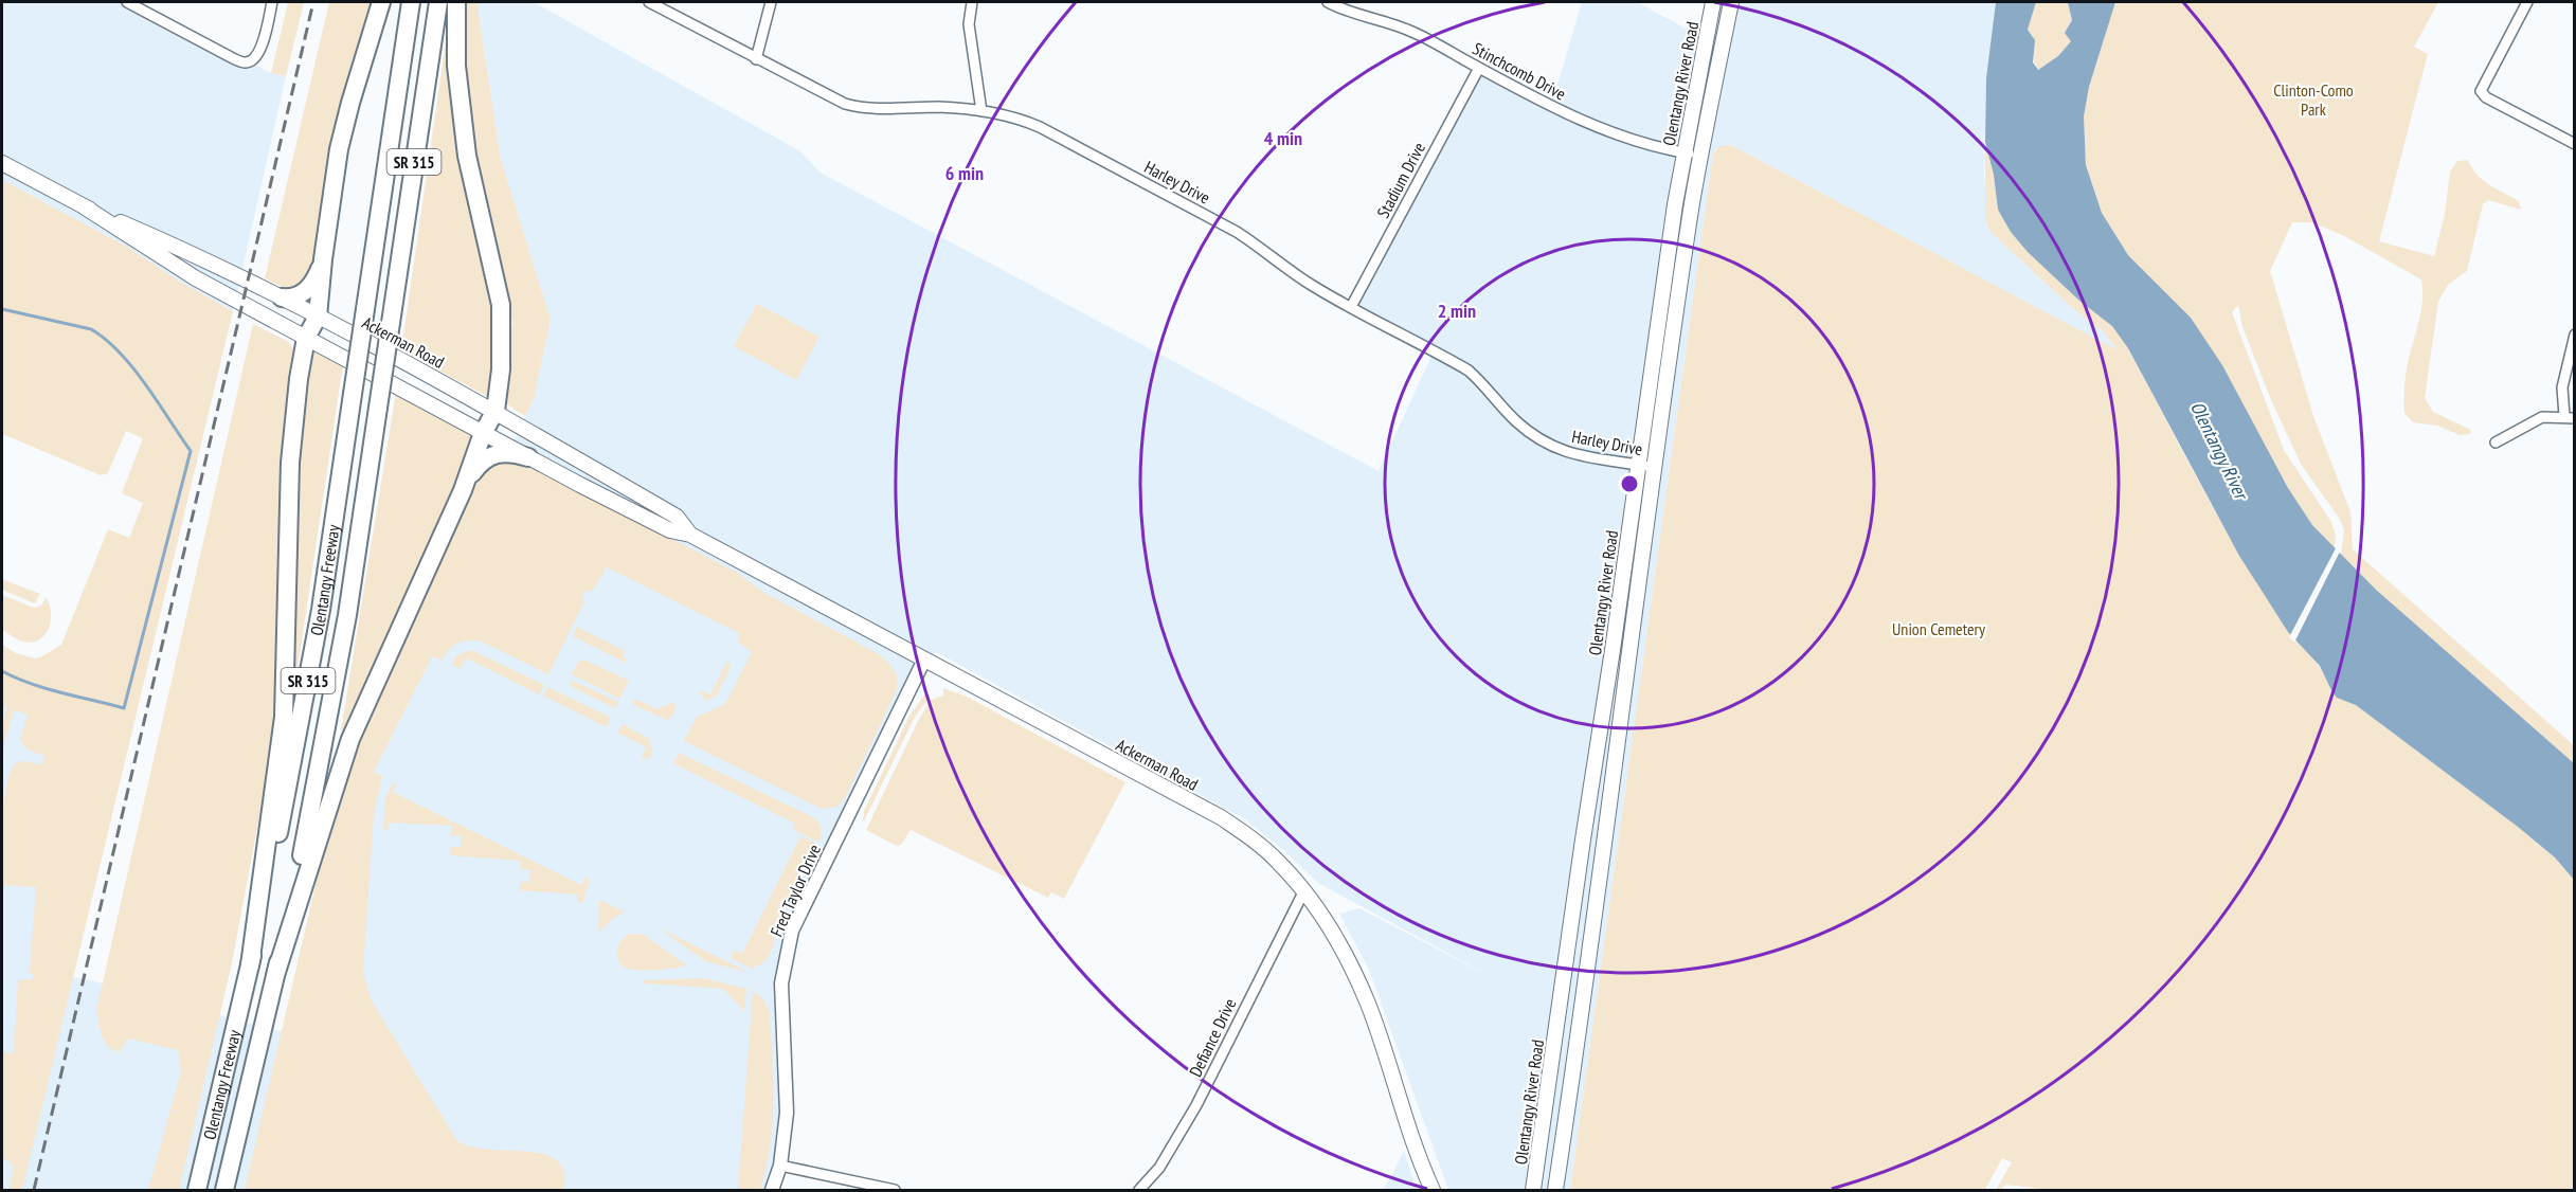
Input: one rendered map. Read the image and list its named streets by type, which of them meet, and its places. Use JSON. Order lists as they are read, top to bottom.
{
  "streets": {
    "highway": ["SR 315", "Olentangy Freeway"],
    "main road": ["Olentangy River Road", "Ackerman Road"],
    "street": [
      "Stinchcomb Drive",
      "Stadium Drive",
      "Harley Drive",
      "Fred Taylor Drive",
      "Defiance Drive"
    ]
  },
  "crossings": [
    ["Stinchcomb Drive", "Olentangy River Road"],
    ["Stinchcomb Drive", "Stadium Drive"],
    ["Olentangy River Road", "Harley Drive"],
    ["Stadium Drive", "Harley Drive"],
    ["Ackerman Road", "Fred Taylor Drive"],
    ["Ackerman Road", "Defiance Drive"]
  ],
  "water": ["Olentangy River"],
  "parks": ["Clinton-Como Park", "Union Cemetery"],
  "rings": ["4 min", "6 min", "2 min"]
}
